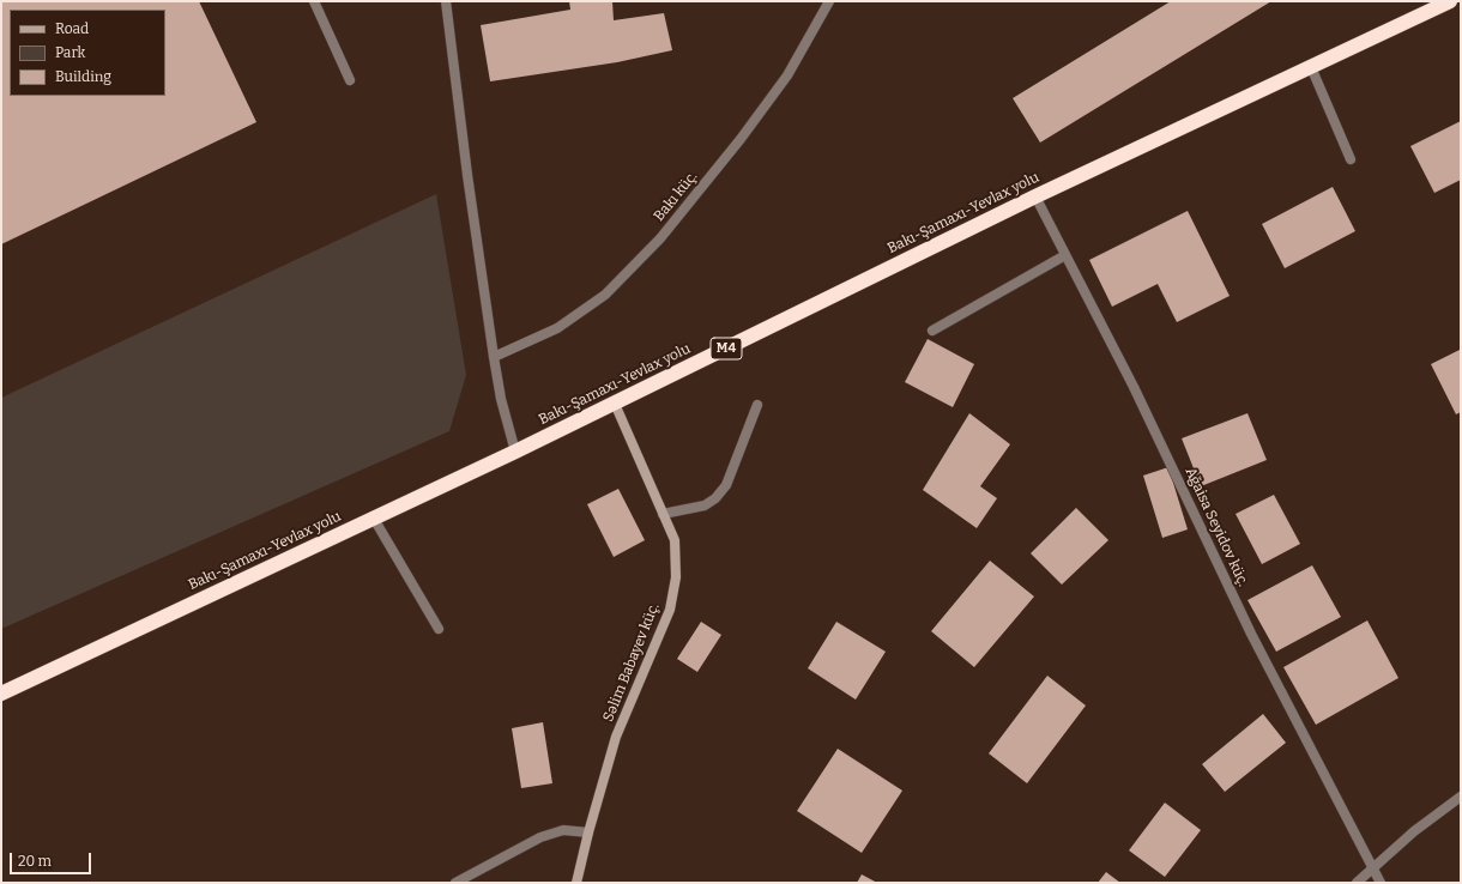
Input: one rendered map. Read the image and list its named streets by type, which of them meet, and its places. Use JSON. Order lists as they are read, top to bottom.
{
  "streets": {
    "highway": ["Bakı-Şamaxı-Yevlax yolu", "M4"],
    "street": ["Bakı küç.", "Ağaisa Seyidov küç.", "Səlim Babayev küç."]
  },
  "crossings": [
    ["Bakı-Şamaxı-Yevlax yolu", "Ağaisa Seyidov küç."],
    ["Bakı-Şamaxı-Yevlax yolu", "Səlim Babayev küç."]
  ],
  "legend": ["Road", "Park", "Building"],
  "scale_bar": "20 m"
}
